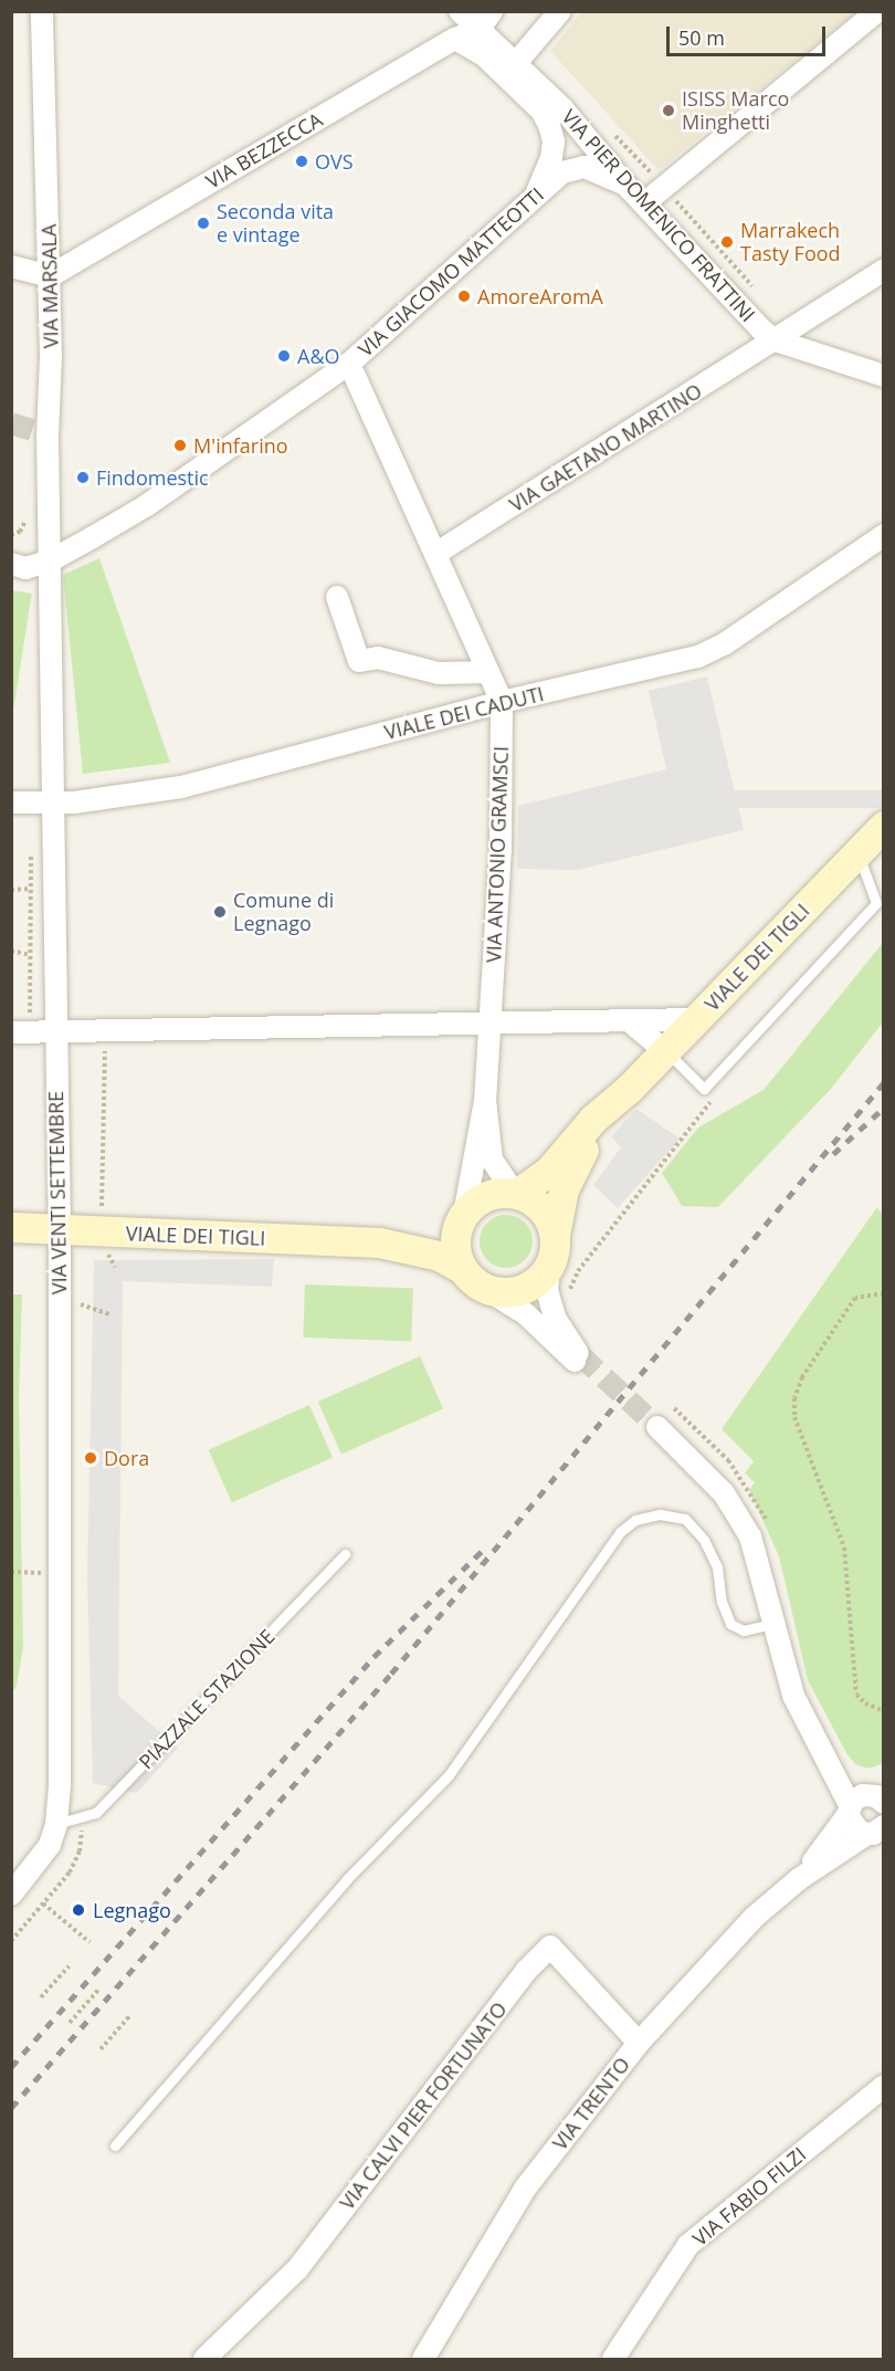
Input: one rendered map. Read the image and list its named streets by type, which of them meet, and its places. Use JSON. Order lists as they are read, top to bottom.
{
  "streets": {
    "street": [
      "VIA BEZZECCA",
      "VIA PIER DOMENICO FRATTINI",
      "VIA GIACOMO MATTEOTTI",
      "VIA MARSALA",
      "VIA GAETANO MARTINO",
      "VIALE DEI CADUTI",
      "VIA ANTONIO GRAMSCI",
      "VIALE DEI TIGLI",
      "VIA VENTI SETTEMBRE",
      "VIA TRENTO",
      "VIA CALVI PIER FORTUNATO",
      "VIA FABIO FILZI"
    ],
    "lane": ["PIAZZALE STAZIONE"]
  },
  "crossings": [
    ["VIA BEZZECCA", "VIA PIER DOMENICO FRATTINI"],
    ["VIA BEZZECCA", "VIA MARSALA"],
    ["VIA PIER DOMENICO FRATTINI", "VIA GIACOMO MATTEOTTI"],
    ["VIA PIER DOMENICO FRATTINI", "VIA GAETANO MARTINO"],
    ["VIA GIACOMO MATTEOTTI", "VIA MARSALA"],
    ["VIA GIACOMO MATTEOTTI", "VIA ANTONIO GRAMSCI"],
    ["VIA GIACOMO MATTEOTTI", "VIA VENTI SETTEMBRE"],
    ["VIA MARSALA", "VIA VENTI SETTEMBRE"],
    ["VIA GAETANO MARTINO", "VIA ANTONIO GRAMSCI"],
    ["VIALE DEI CADUTI", "VIA ANTONIO GRAMSCI"],
    ["VIALE DEI CADUTI", "VIA VENTI SETTEMBRE"],
    ["VIA ANTONIO GRAMSCI", "VIALE DEI TIGLI"],
    ["VIALE DEI TIGLI", "VIA VENTI SETTEMBRE"],
    ["VIA VENTI SETTEMBRE", "PIAZZALE STAZIONE"],
    ["VIA TRENTO", "VIA CALVI PIER FORTUNATO"]
  ],
  "places": [
    "ISISS Marco Minghetti",
    "OVS",
    "Seconda vita e vintage",
    "Marrakech Tasty Food",
    "AmoreAromA",
    "A&O",
    "M'infarino",
    "Findomestic",
    "Comune di Legnago",
    "Dora",
    "Legnago"
  ],
  "scale_bar": "50 m"
}
